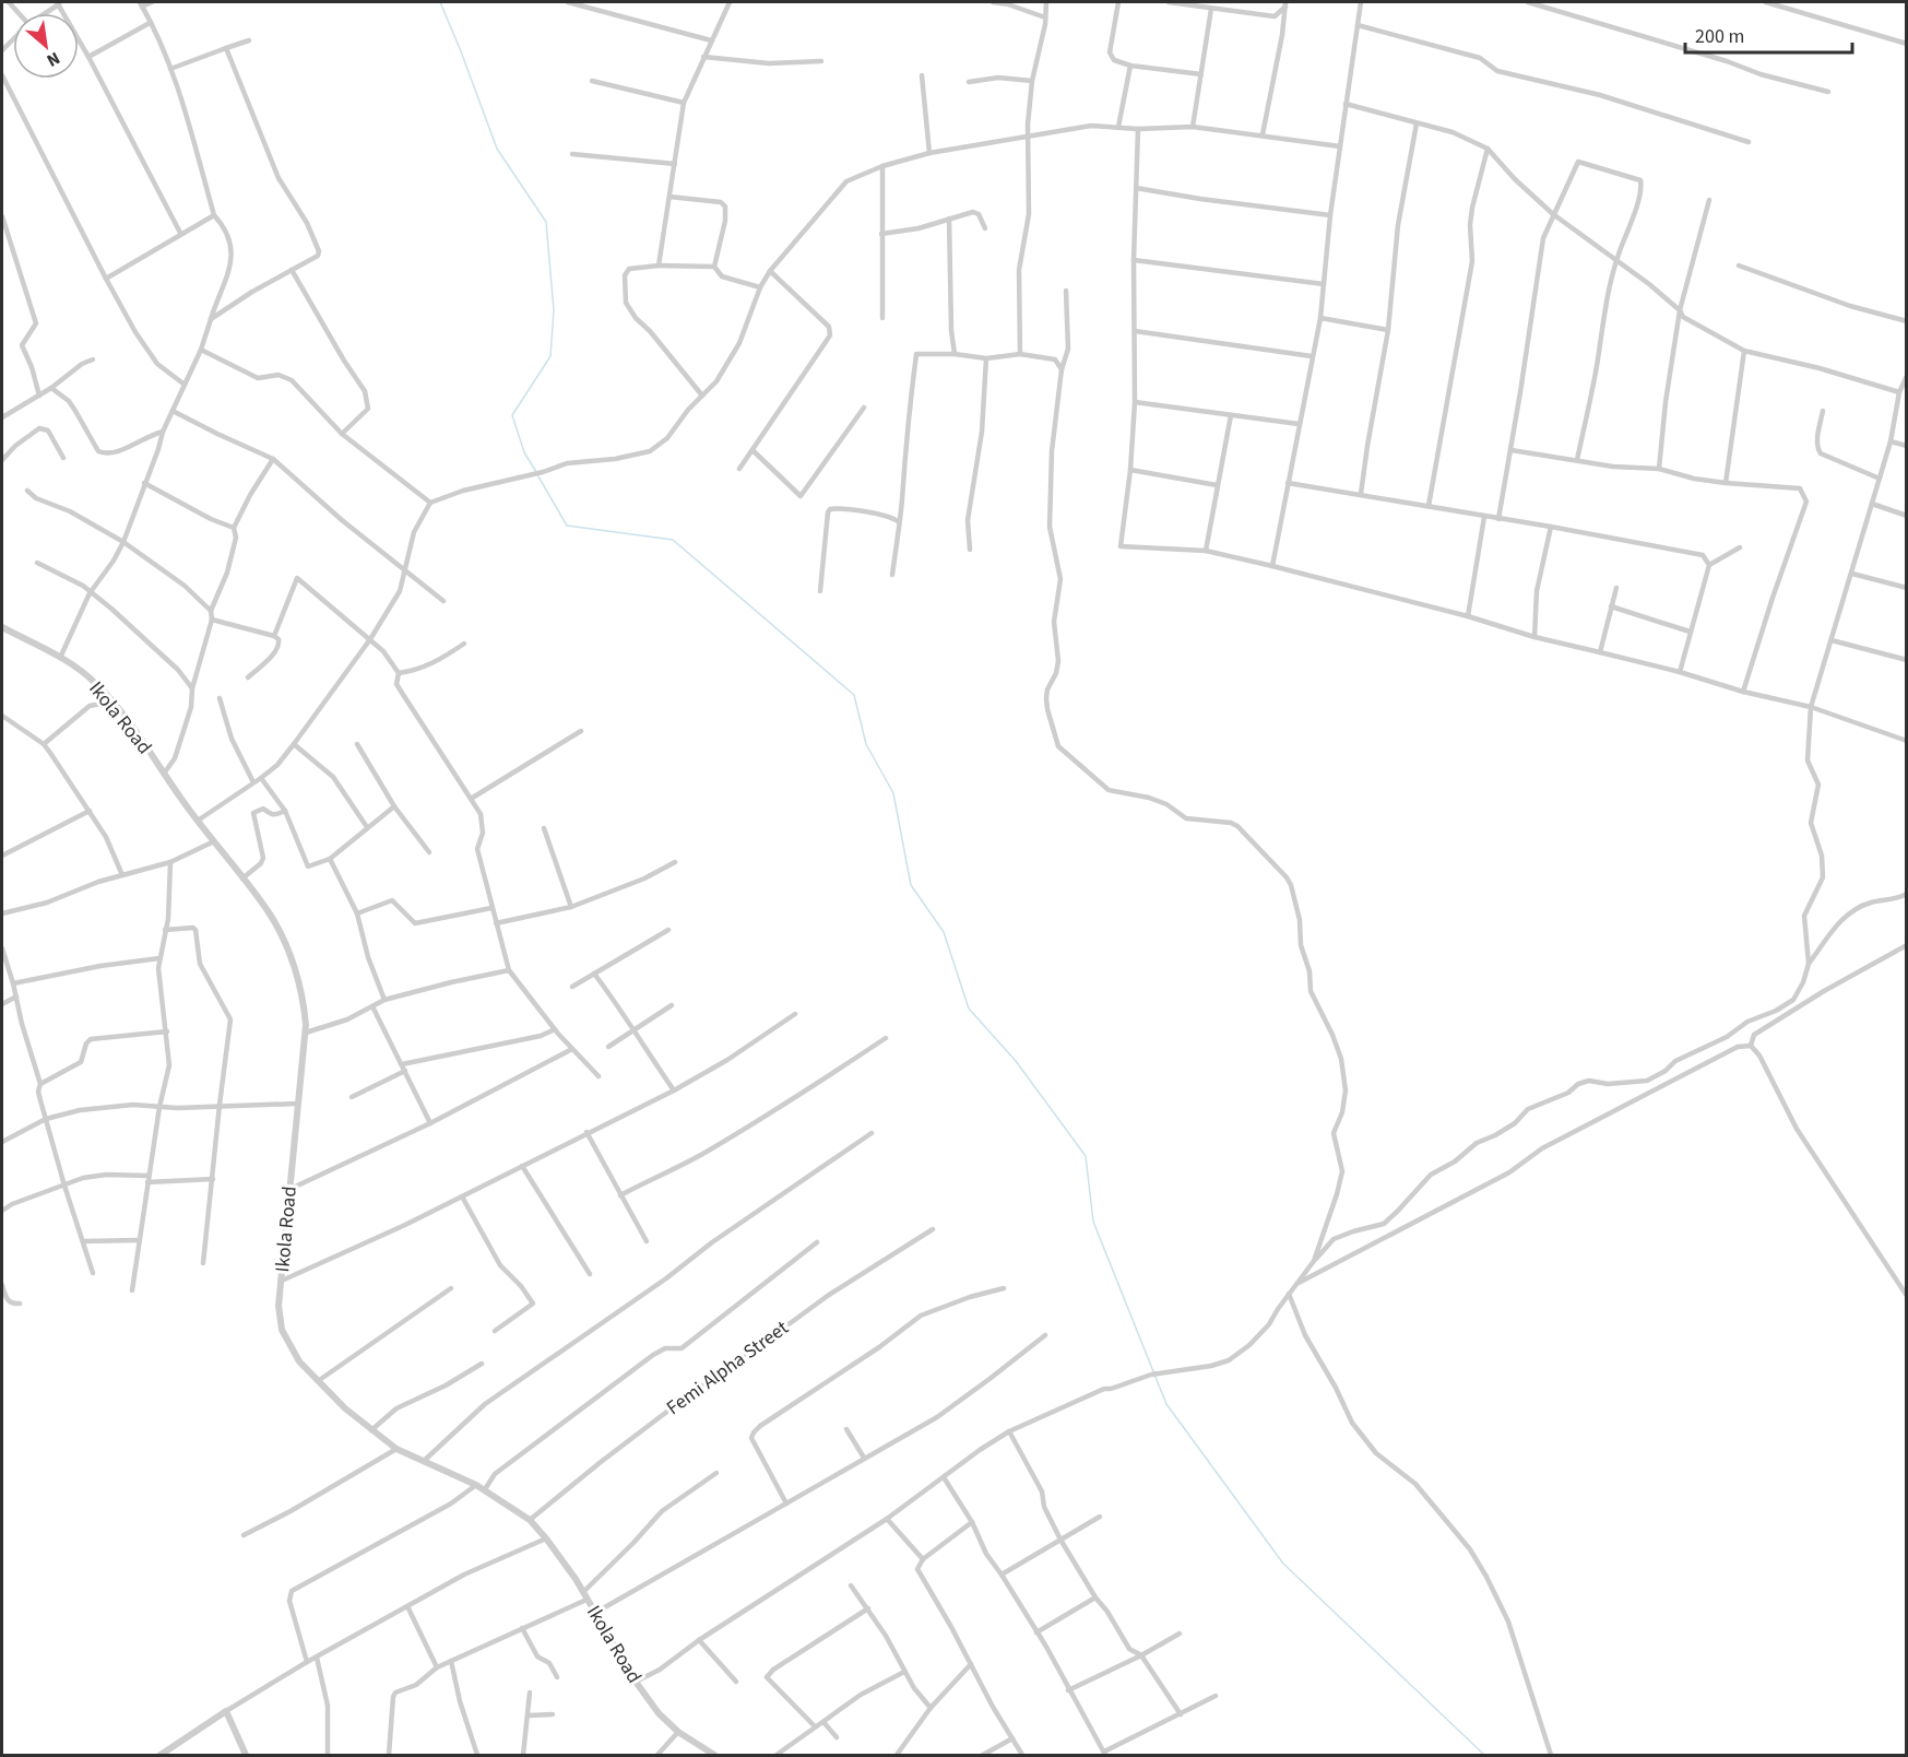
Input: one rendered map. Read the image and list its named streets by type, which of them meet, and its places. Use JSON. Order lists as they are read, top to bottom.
{
  "streets": {
    "street": ["Ikola Road", "Femi Alpha Street"]
  },
  "crossings": [
    ["Ikola Road", "Femi Alpha Street"]
  ],
  "scale_bar": "200 m",
  "north": "bottom right"
}
